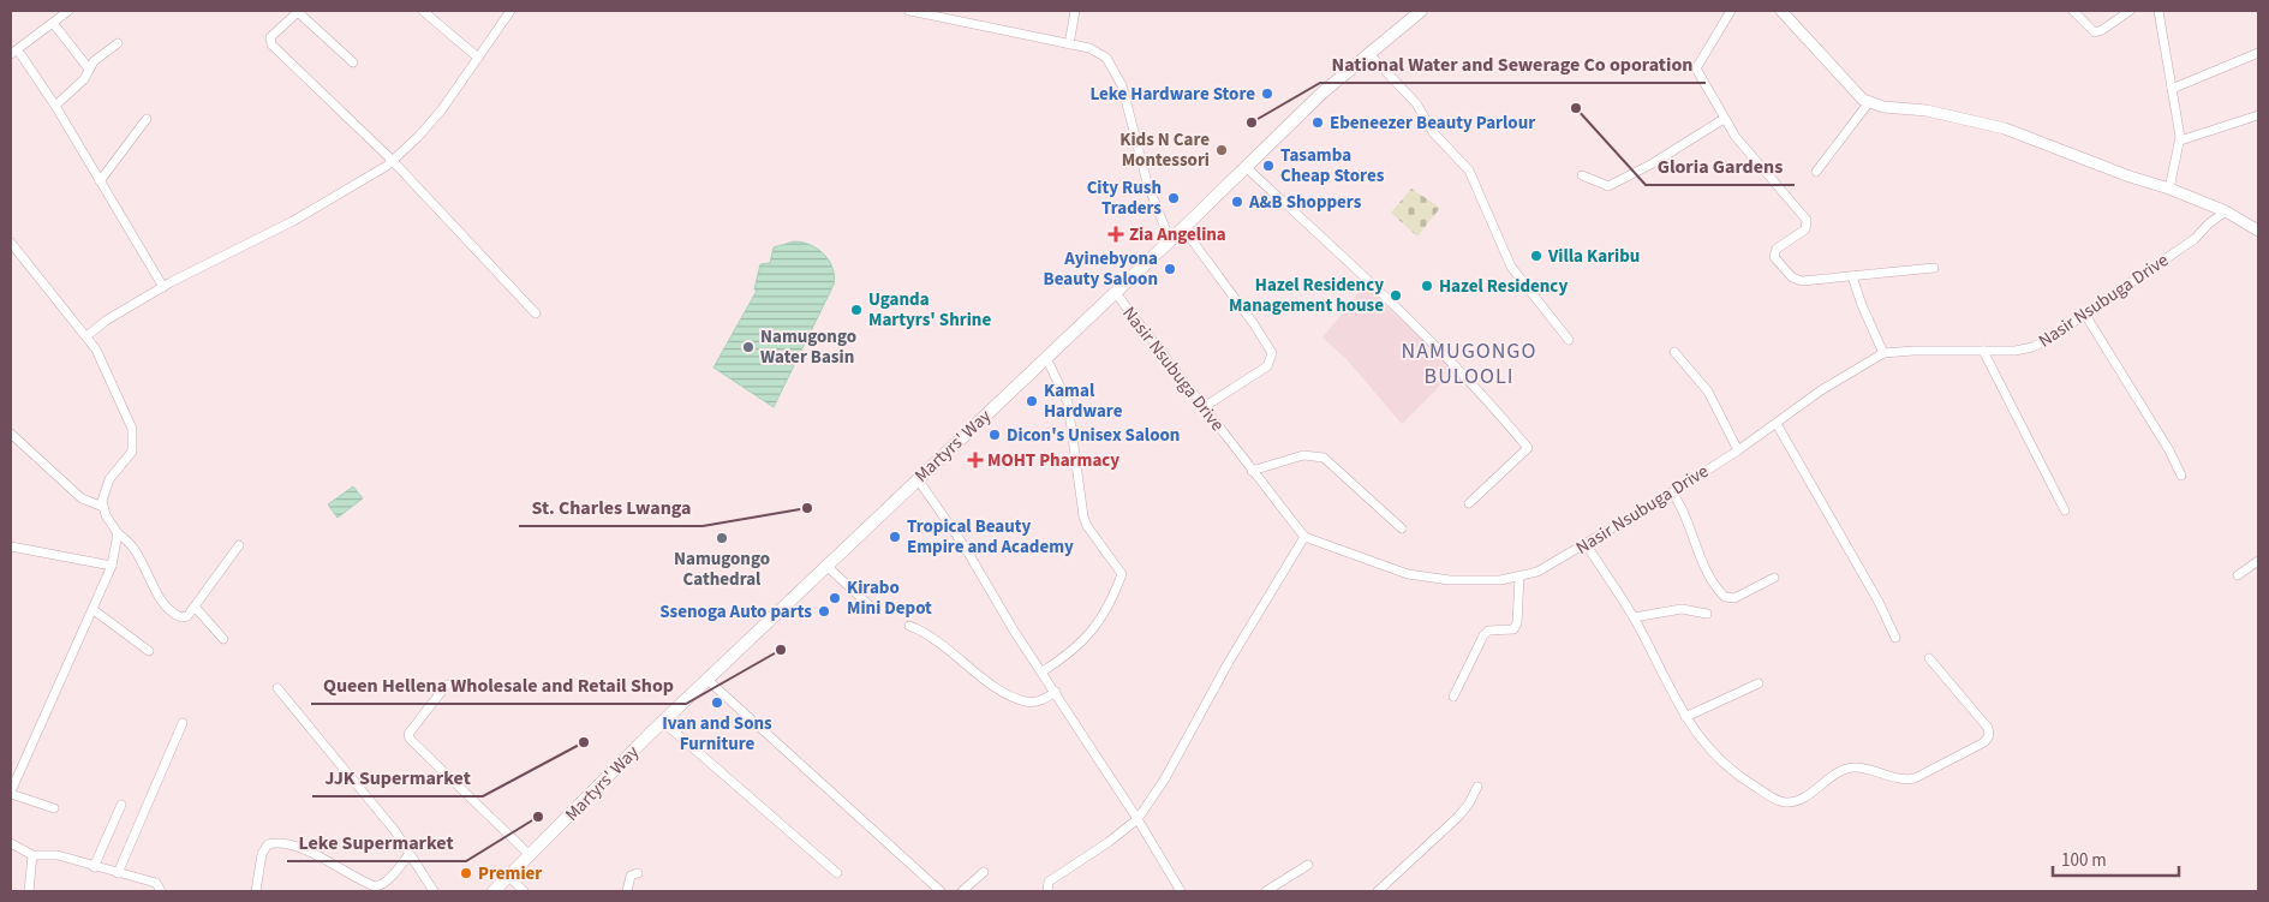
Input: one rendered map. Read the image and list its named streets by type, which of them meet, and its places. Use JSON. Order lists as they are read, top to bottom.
{
  "streets": {
    "main road": ["Martyrs' Way"],
    "street": ["Nasir Nsubuga Drive"]
  },
  "crossings": [
    ["Nasir Nsubuga Drive", "Martyrs' Way"]
  ],
  "districts": ["NAMUGONGO BULOOLI"],
  "places": {
    "other": [
      "Leke Hardware Store",
      "Gloria Gardens",
      "National Water and Sewerage Co oporation",
      "Ebeneezer Beauty Parlour",
      "Kids N Care Montessori",
      "Tasamba Cheap Stores",
      "City Rush Traders",
      "A&B Shoppers",
      "Villa Karibu",
      "Ayinebyona Beauty Saloon",
      "Hazel Residency",
      "Hazel Residency Management house",
      "Uganda Martyrs' Shrine",
      "Namugongo Water Basin",
      "Kamal Hardware",
      "Dicon's Unisex Saloon",
      "St. Charles Lwanga",
      "Tropical Beauty Empire and Academy",
      "Namugongo Cathedral",
      "Kirabo Mini Depot",
      "Ssenoga Auto parts",
      "Queen Hellena Wholesale and Retail Shop",
      "Ivan and Sons Furniture",
      "JJK Supermarket",
      "Leke Supermarket",
      "Premier"
    ],
    "health": ["Zia Angelina", "MOHT Pharmacy"]
  },
  "scale_bar": "100 m"
}
